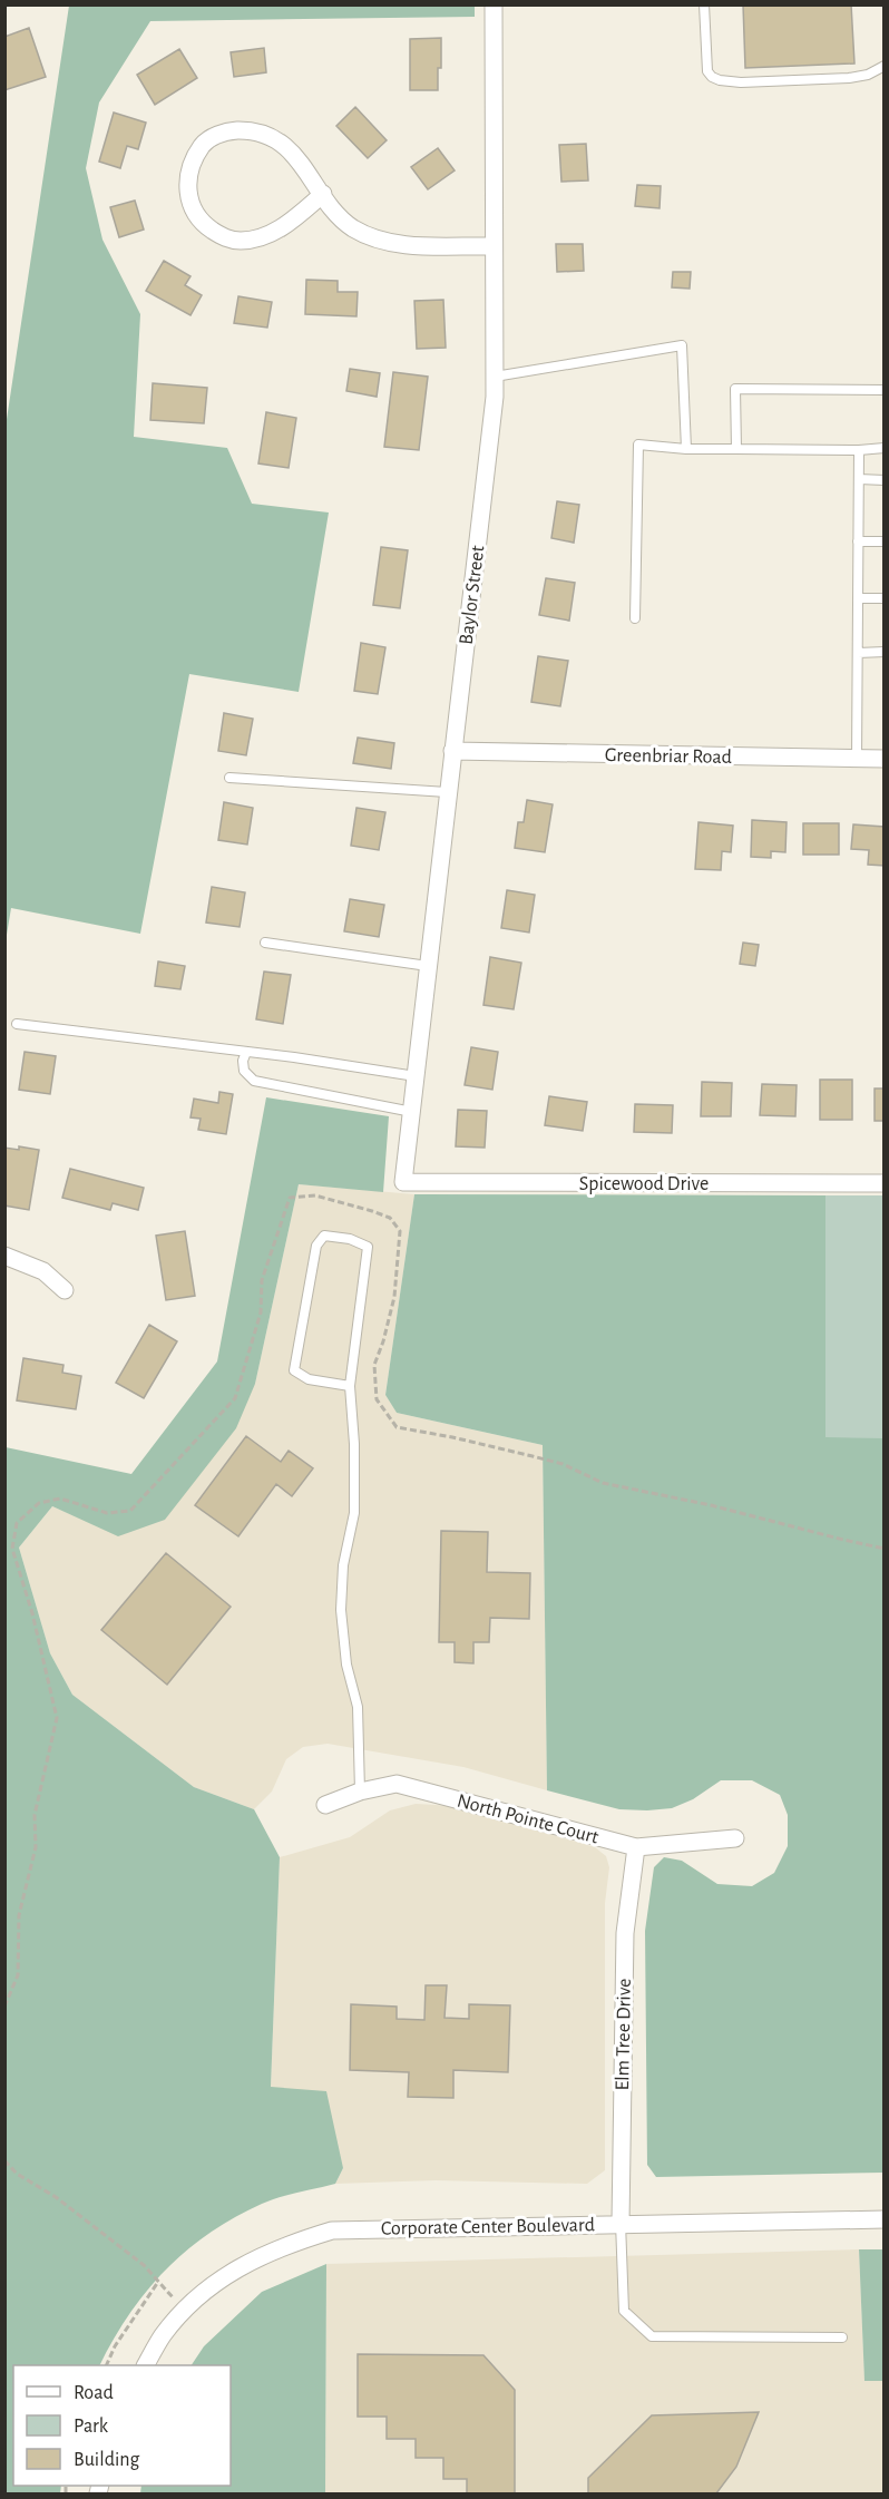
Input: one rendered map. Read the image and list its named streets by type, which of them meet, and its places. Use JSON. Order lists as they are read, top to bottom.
{
  "streets": {
    "street": [
      "Baylor Street",
      "Greenbriar Road",
      "Spicewood Drive",
      "North Pointe Court",
      "Elm Tree Drive",
      "Corporate Center Boulevard"
    ]
  },
  "crossings": [
    ["Baylor Street", "Greenbriar Road"],
    ["Baylor Street", "Spicewood Drive"],
    ["North Pointe Court", "Elm Tree Drive"],
    ["Elm Tree Drive", "Corporate Center Boulevard"]
  ],
  "legend": ["Road", "Park", "Building"]
}
